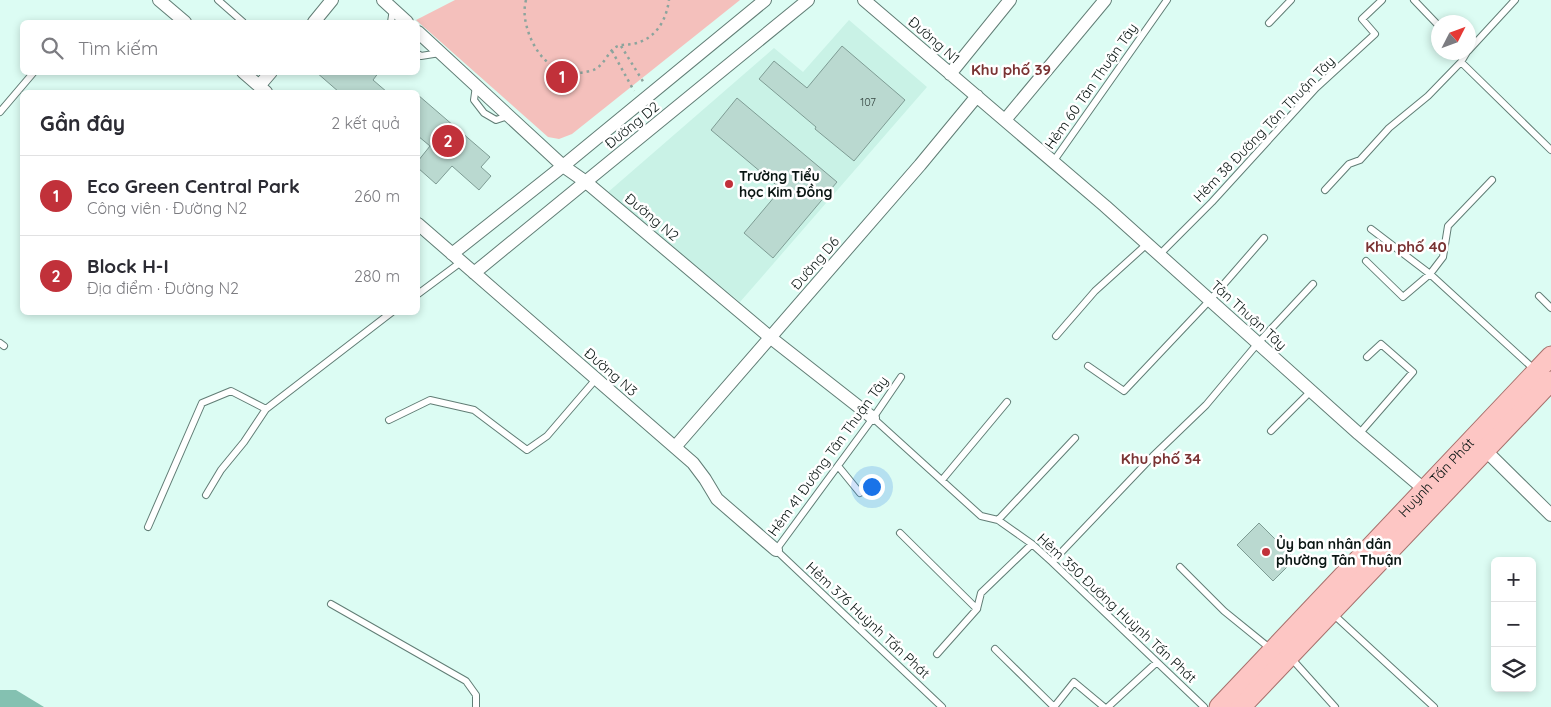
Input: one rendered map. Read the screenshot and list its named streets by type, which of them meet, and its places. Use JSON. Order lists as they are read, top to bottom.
{
  "streets": {
    "main road": ["Huỳnh Tấn Phát"],
    "street": [
      "Đường N1",
      "Đường D2",
      "Đường N2",
      "Đường D6",
      "Tân Thuận Tây",
      "Đường N3"
    ],
    "lane": [
      "Hẻm 60 Tân Thuận Tây",
      "Hẻm 38 Đường Tân Thuận Tây",
      "Hẻm 41 Đường Tân Thuận Tây",
      "Hẻm 350 Đường Huỳnh Tấn Phát",
      "Hẻm 376 Huỳnh Tấn Phát"
    ]
  },
  "crossings": [
    ["Đường N1", "Hẻm 60 Tân Thuận Tây"],
    ["Đường N1", "Đường D6"],
    ["Đường N1", "Tân Thuận Tây"],
    ["Hẻm 60 Tân Thuận Tây", "Tân Thuận Tây"],
    ["Đường D2", "Đường N2"],
    ["Đường D2", "Đường N3"],
    ["Hẻm 38 Đường Tân Thuận Tây", "Tân Thuận Tây"],
    ["Đường N2", "Đường D6"],
    ["Đường N2", "Hẻm 41 Đường Tân Thuận Tây"],
    ["Đường N2", "Hẻm 350 Đường Huỳnh Tấn Phát"],
    ["Đường D6", "Đường N3"],
    ["Tân Thuận Tây", "Huỳnh Tấn Phát"],
    ["Đường N3", "Hẻm 41 Đường Tân Thuận Tây"],
    ["Đường N3", "Hẻm 376 Huỳnh Tấn Phát"],
    ["Hẻm 41 Đường Tân Thuận Tây", "Hẻm 350 Đường Huỳnh Tấn Phát"],
    ["Hẻm 41 Đường Tân Thuận Tây", "Hẻm 376 Huỳnh Tấn Phát"]
  ],
  "districts": ["Khu phố 39", "Khu phố 40", "Khu phố 34"],
  "places": ["Trường Tiểu học Kim Đồng", "Ủy ban nhân dân phường Tân Thuận"],
  "house_numbers": ["107"],
  "north": "top right",
  "page": {
    "search": "Tìm kiếm",
    "pins": ["1", "2"],
    "heading": ["Gần đây", "2 kết quả"],
    "list": [
      {
        "mark": "1",
        "name": "Eco Green Central Park",
        "note": "Công viên · Đường N2",
        "value": "260 m"
      },
      {
        "mark": "2",
        "name": "Block H-I",
        "note": "Địa điểm · Đường N2",
        "value": "280 m"
      }
    ],
    "map_buttons": ["+", "−"]
  }
}
